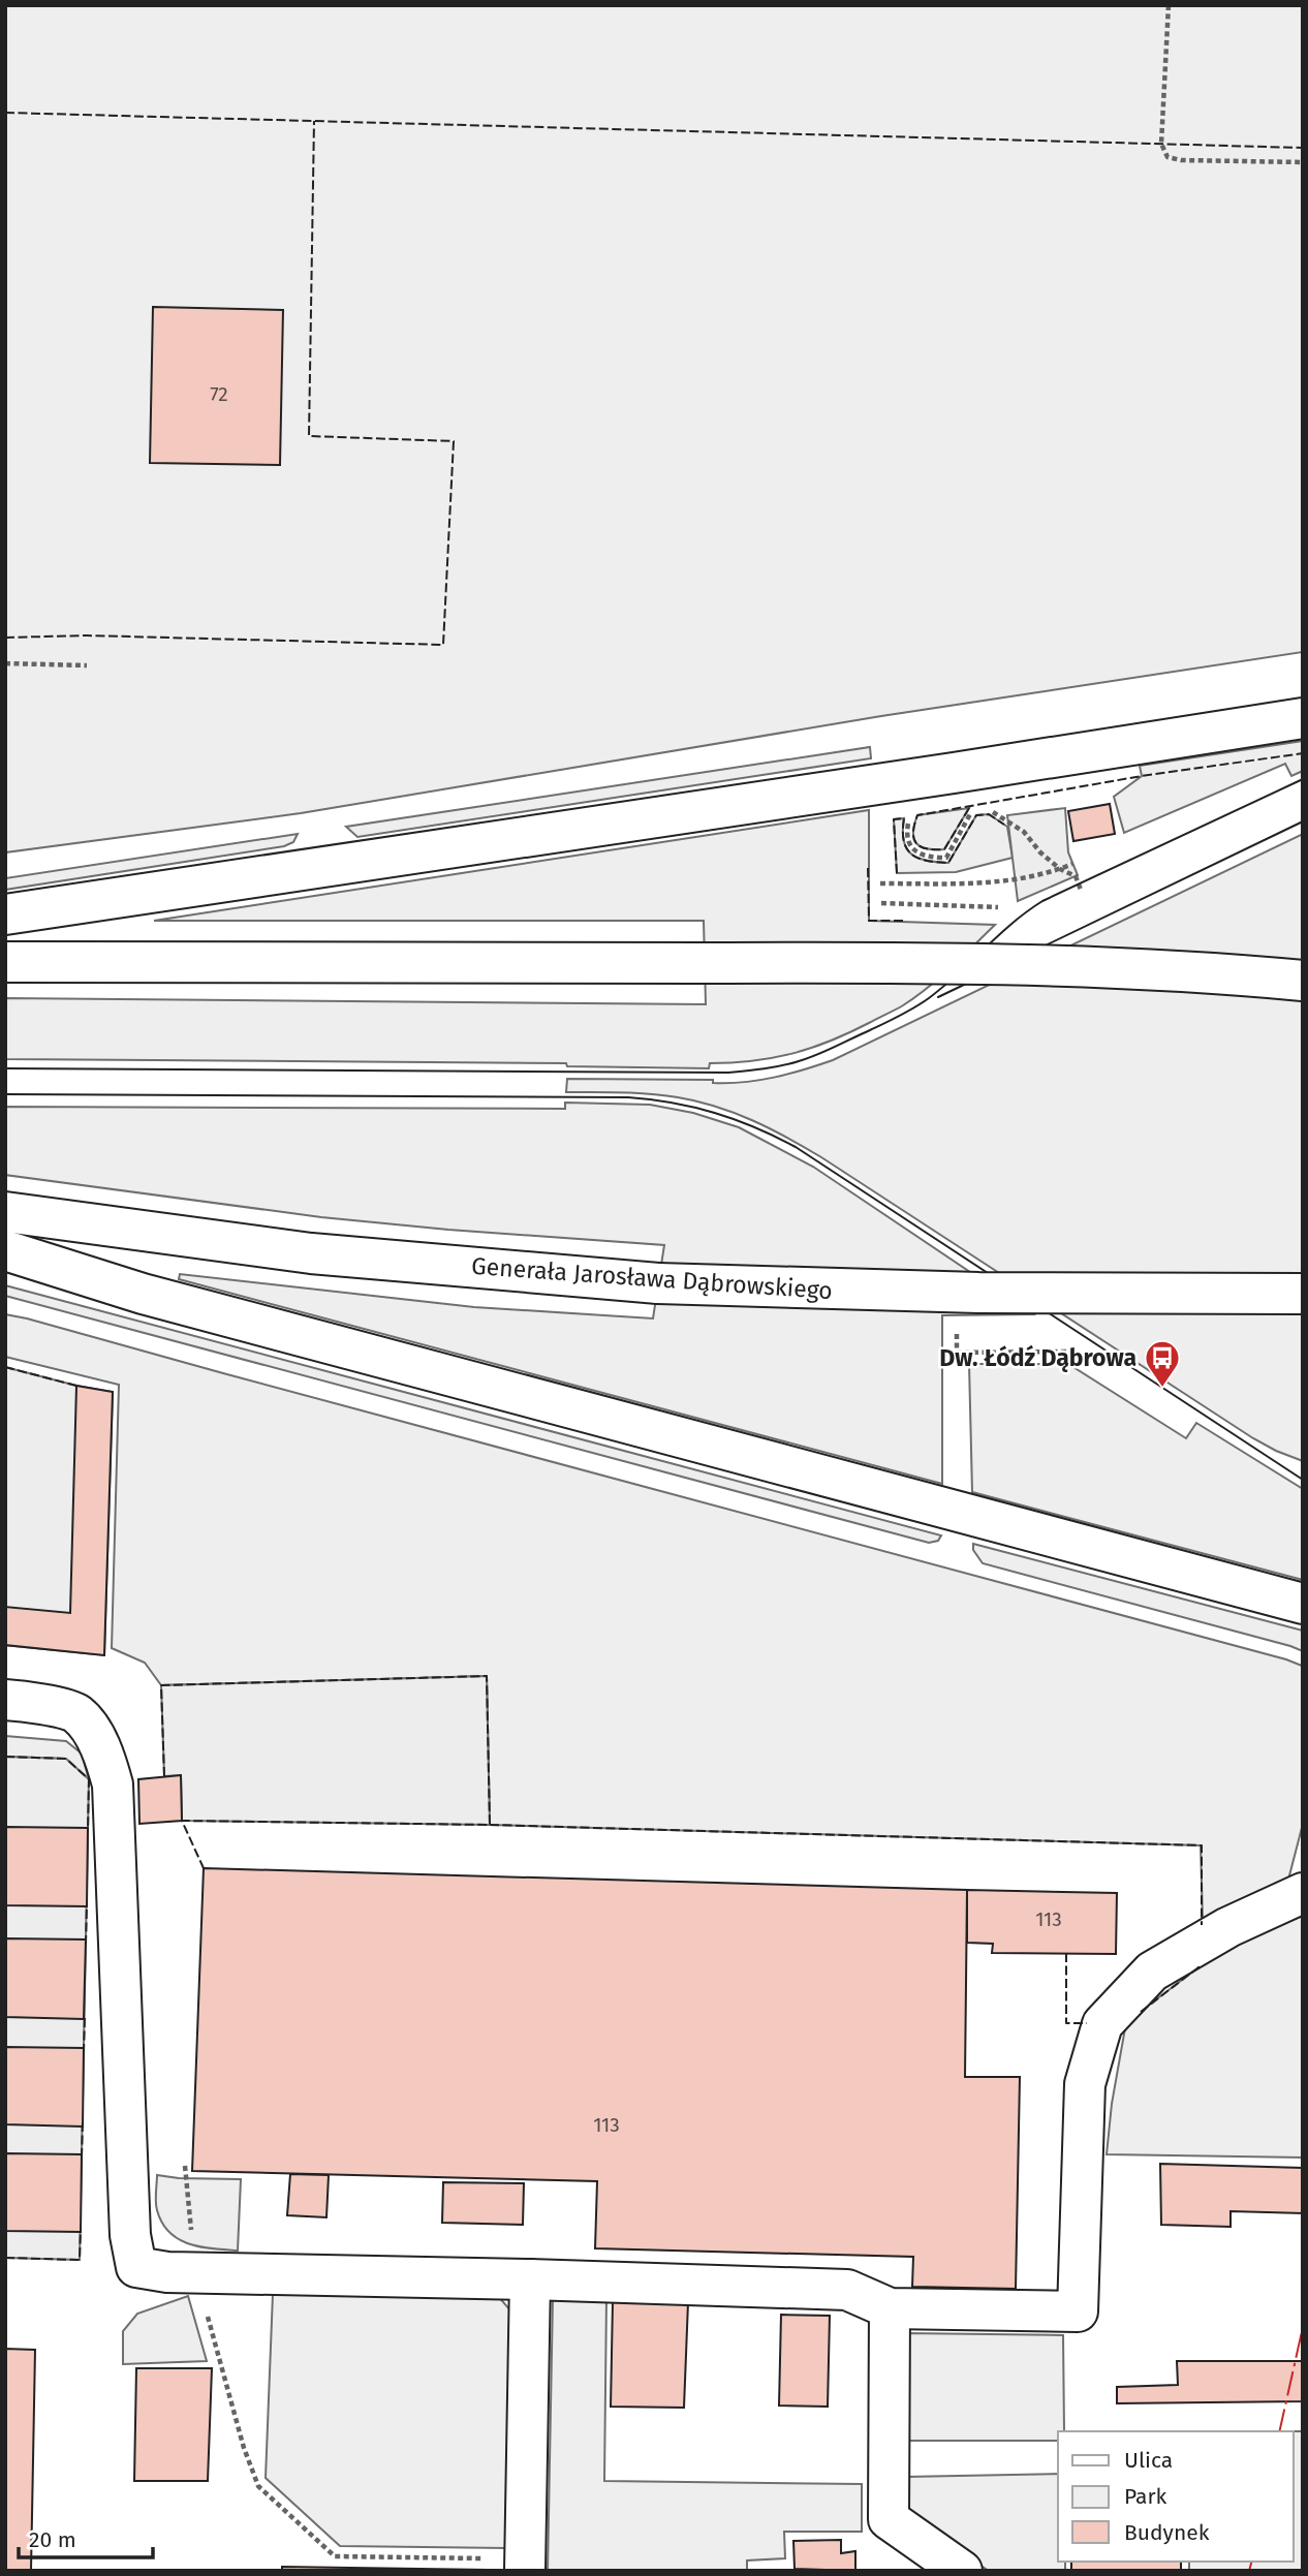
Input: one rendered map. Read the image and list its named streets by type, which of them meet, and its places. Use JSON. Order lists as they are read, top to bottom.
{
  "streets": {
    "main road": ["Generała Jarosława Dąbrowskiego"]
  },
  "places": {
    "bus stop": ["Dw. Łódź Dąbrowa"]
  },
  "house_numbers": ["72", "113", "113"],
  "legend": ["Ulica", "Park", "Budynek"],
  "scale_bar": "20 m"
}
